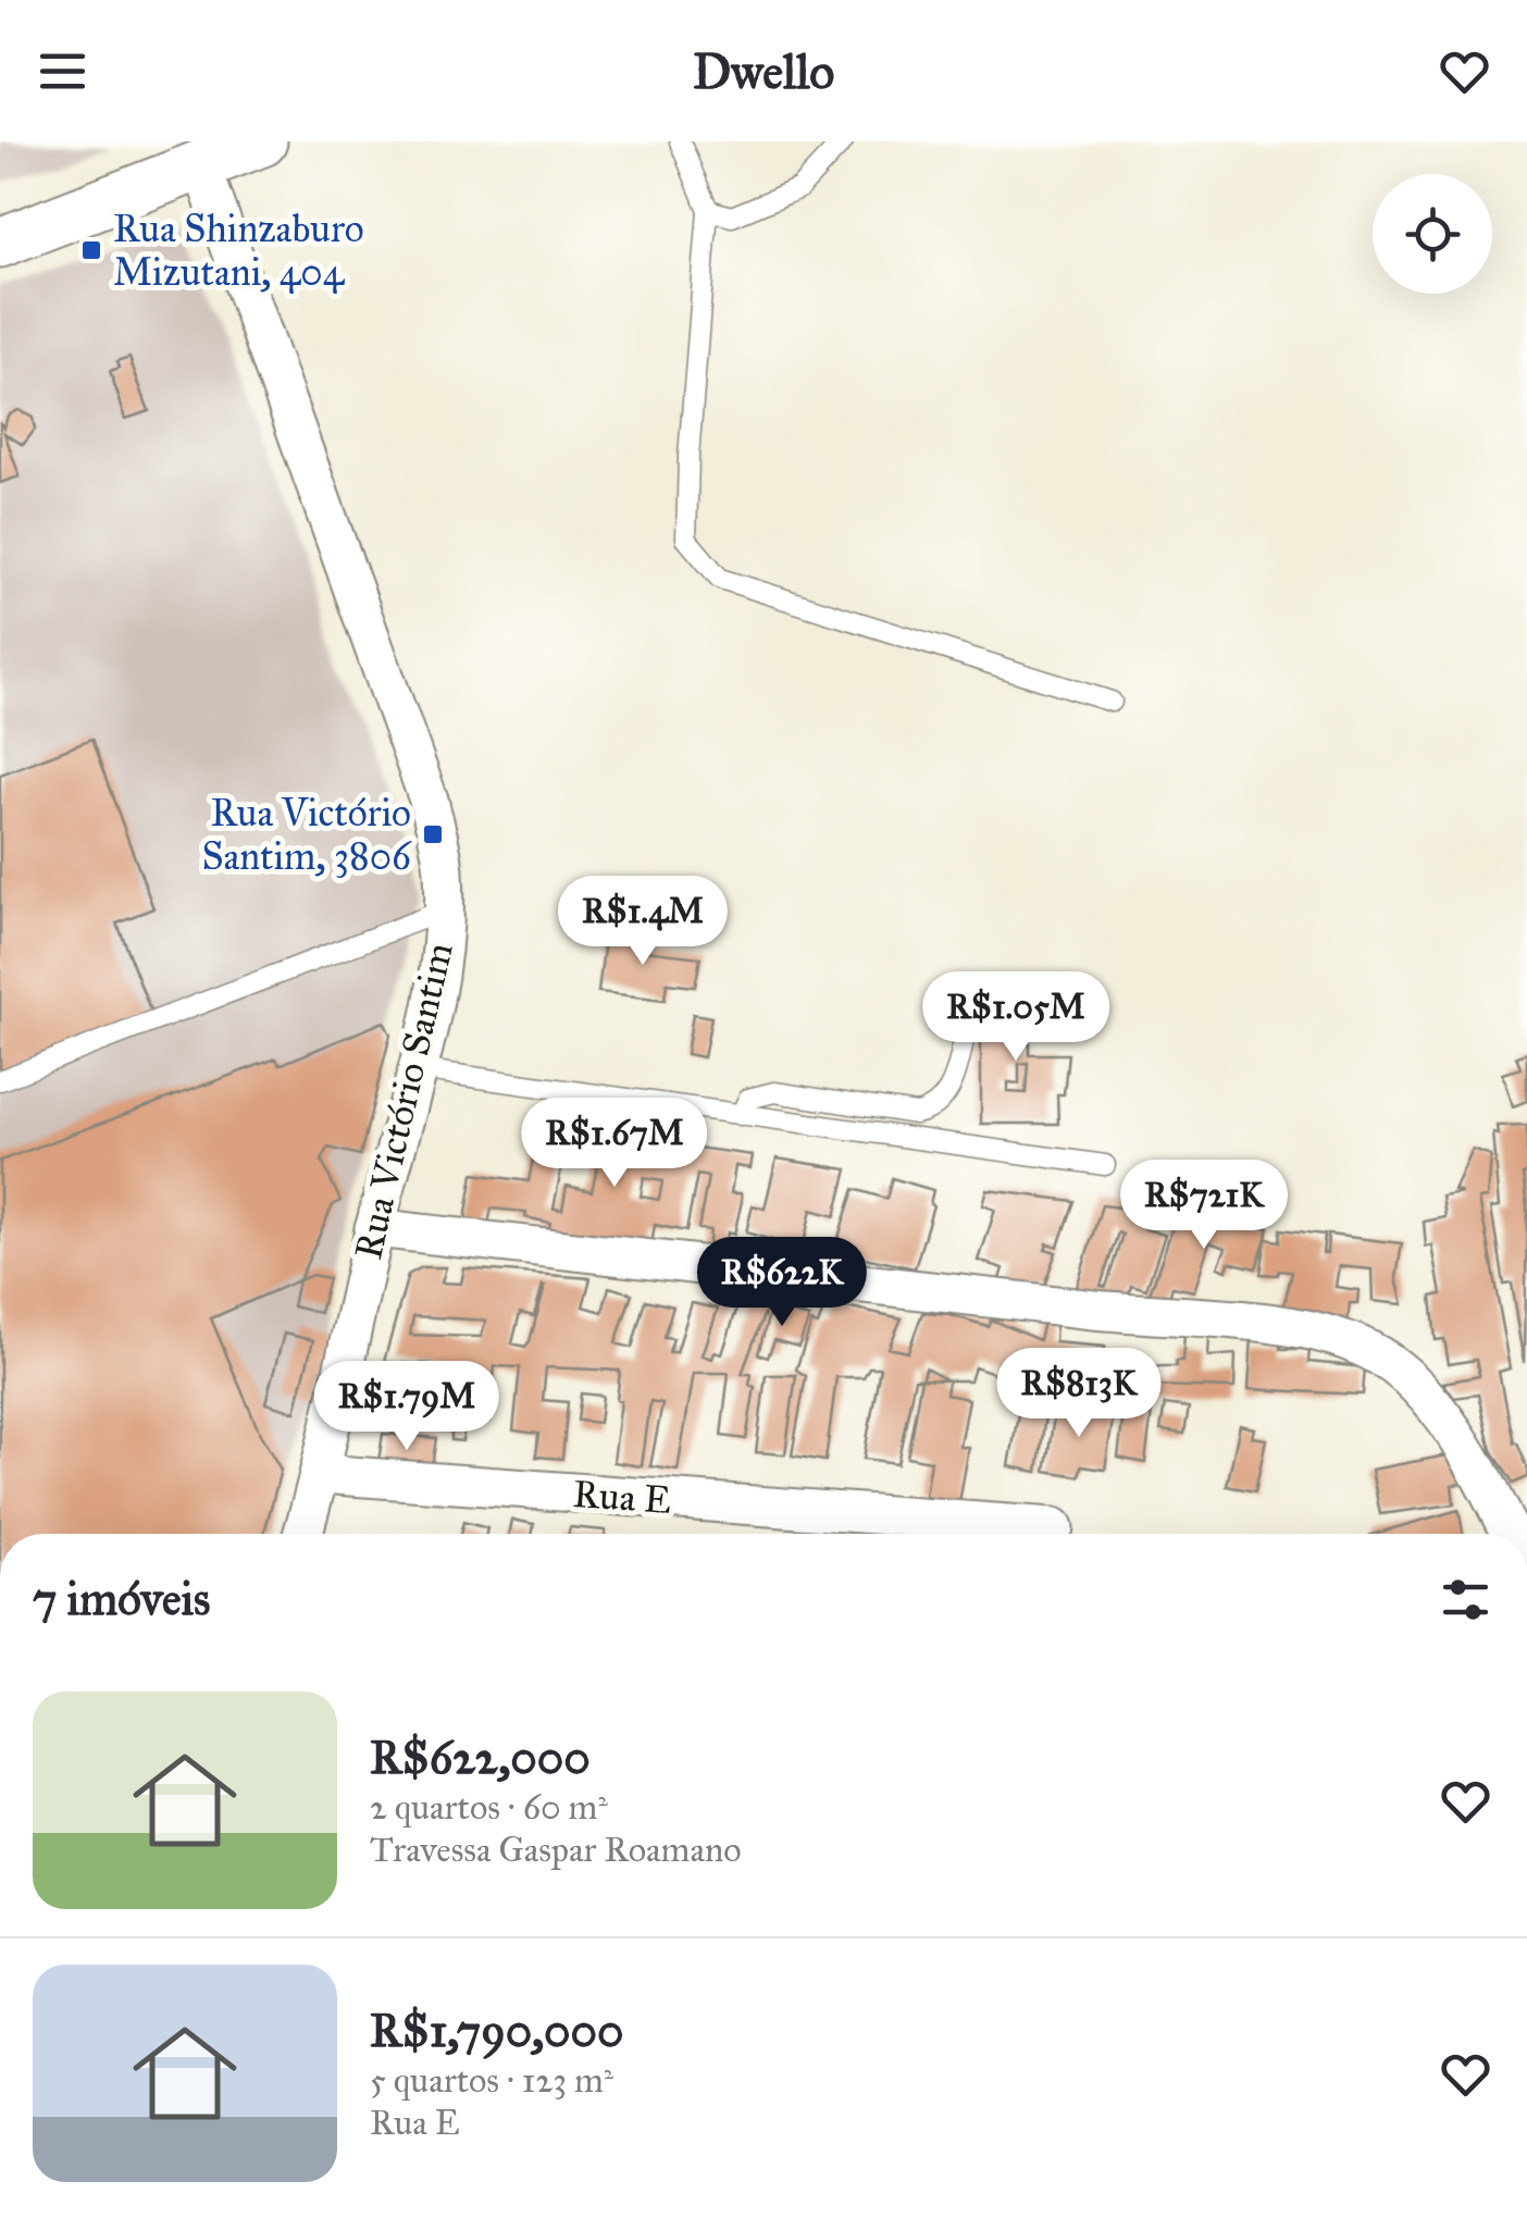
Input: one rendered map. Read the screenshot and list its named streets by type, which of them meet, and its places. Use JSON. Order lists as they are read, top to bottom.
{
  "streets": {
    "street": ["Rua Victório Santim", "Rua E"]
  },
  "crossings": [
    ["Rua Victório Santim", "Rua E"]
  ],
  "places": {
    "transit": ["Rua Shinzaburo Mizutani, 404", "Rua Victório Santim, 3806"]
  },
  "page": {
    "header": "Dwello",
    "price": [
      "R$1.4M",
      "R$1.05M",
      "R$1.67M",
      "R$721K",
      "R$622K",
      "R$813K",
      "R$1.79M"
    ],
    "heading": "7 imóveis",
    "list": [
      {
        "name": "R$622,000",
        "note": "2 quartos · 60 m² · Travessa Gaspar Roamano"
      },
      {
        "name": "R$1,790,000",
        "note": "5 quartos · 123 m² · Rua E"
      }
    ]
  }
}
